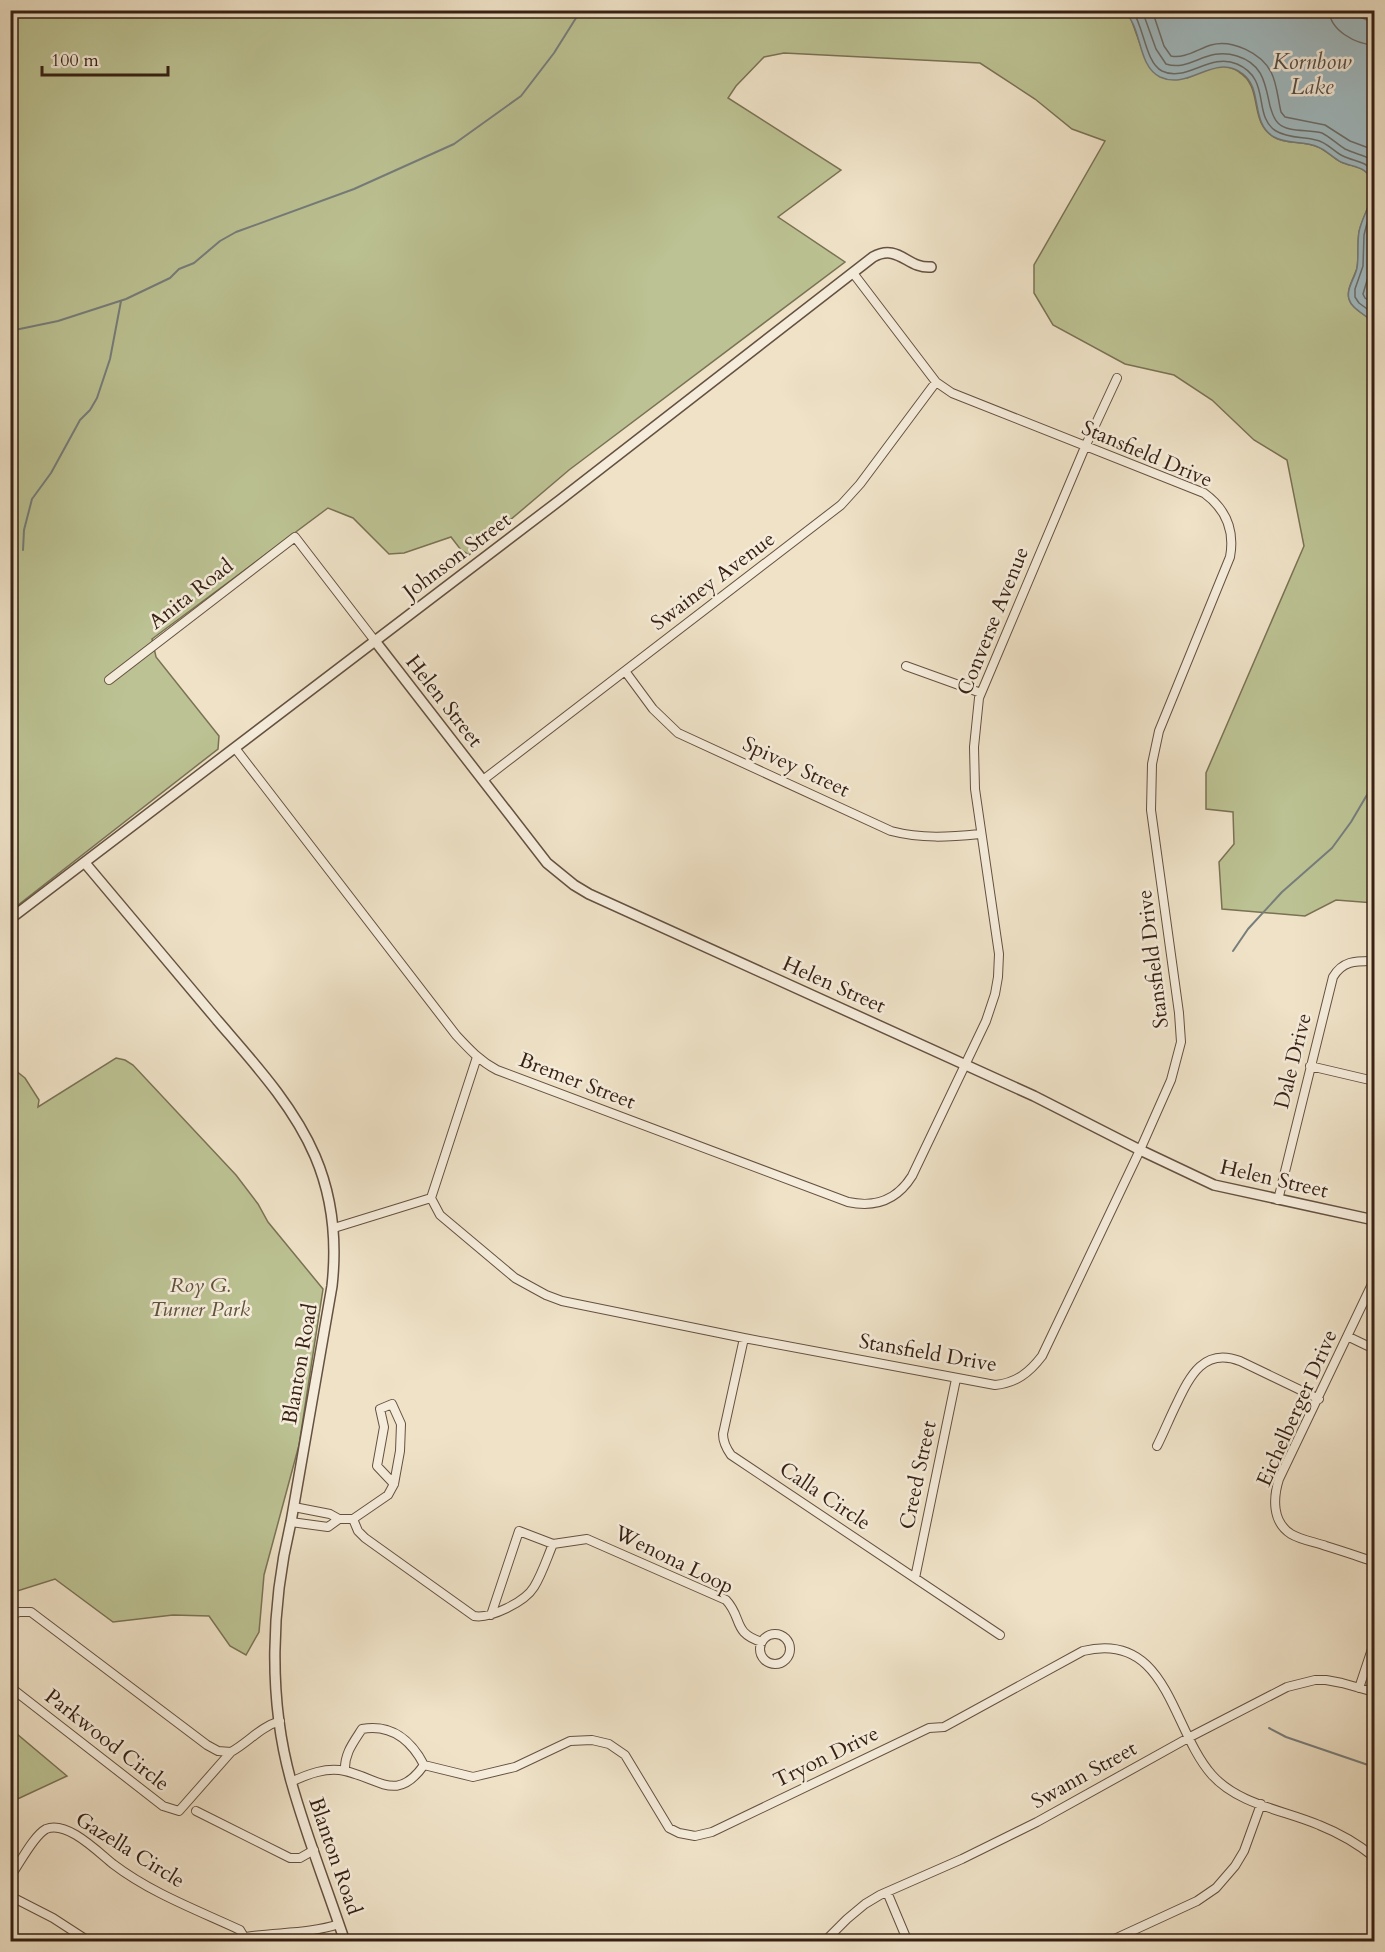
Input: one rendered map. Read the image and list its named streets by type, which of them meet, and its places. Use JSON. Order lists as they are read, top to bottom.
{
  "streets": {
    "street": [
      "Stansfield Drive",
      "Johnson Street",
      "Swainey Avenue",
      "Anita Road",
      "Converse Avenue",
      "Helen Street",
      "Spivey Street",
      "Dale Drive",
      "Bremer Street",
      "Blanton Road",
      "Eichelberger Drive",
      "Creed Street",
      "Calla Circle",
      "Wenona Loop",
      "Parkwood Circle",
      "Tryon Drive",
      "Swann Street",
      "Gazella Circle"
    ]
  },
  "crossings": [
    ["Stansfield Drive", "Johnson Street"],
    ["Stansfield Drive", "Swainey Avenue"],
    ["Stansfield Drive", "Converse Avenue"],
    ["Stansfield Drive", "Helen Street"],
    ["Stansfield Drive", "Creed Street"],
    ["Stansfield Drive", "Calla Circle"],
    ["Johnson Street", "Anita Road"],
    ["Johnson Street", "Helen Street"],
    ["Johnson Street", "Bremer Street"],
    ["Johnson Street", "Blanton Road"],
    ["Swainey Avenue", "Helen Street"],
    ["Swainey Avenue", "Spivey Street"],
    ["Anita Road", "Helen Street"],
    ["Converse Avenue", "Helen Street"],
    ["Converse Avenue", "Spivey Street"],
    ["Converse Avenue", "Bremer Street"],
    ["Helen Street", "Dale Drive"],
    ["Helen Street", "Bremer Street"],
    ["Blanton Road", "Parkwood Circle"],
    ["Blanton Road", "Gazella Circle"],
    ["Creed Street", "Calla Circle"],
    ["Tryon Drive", "Swann Street"]
  ],
  "water": ["Kornbow Lake"],
  "parks": ["Roy G. Turner Park"],
  "scale_bar": "100 m"
}
